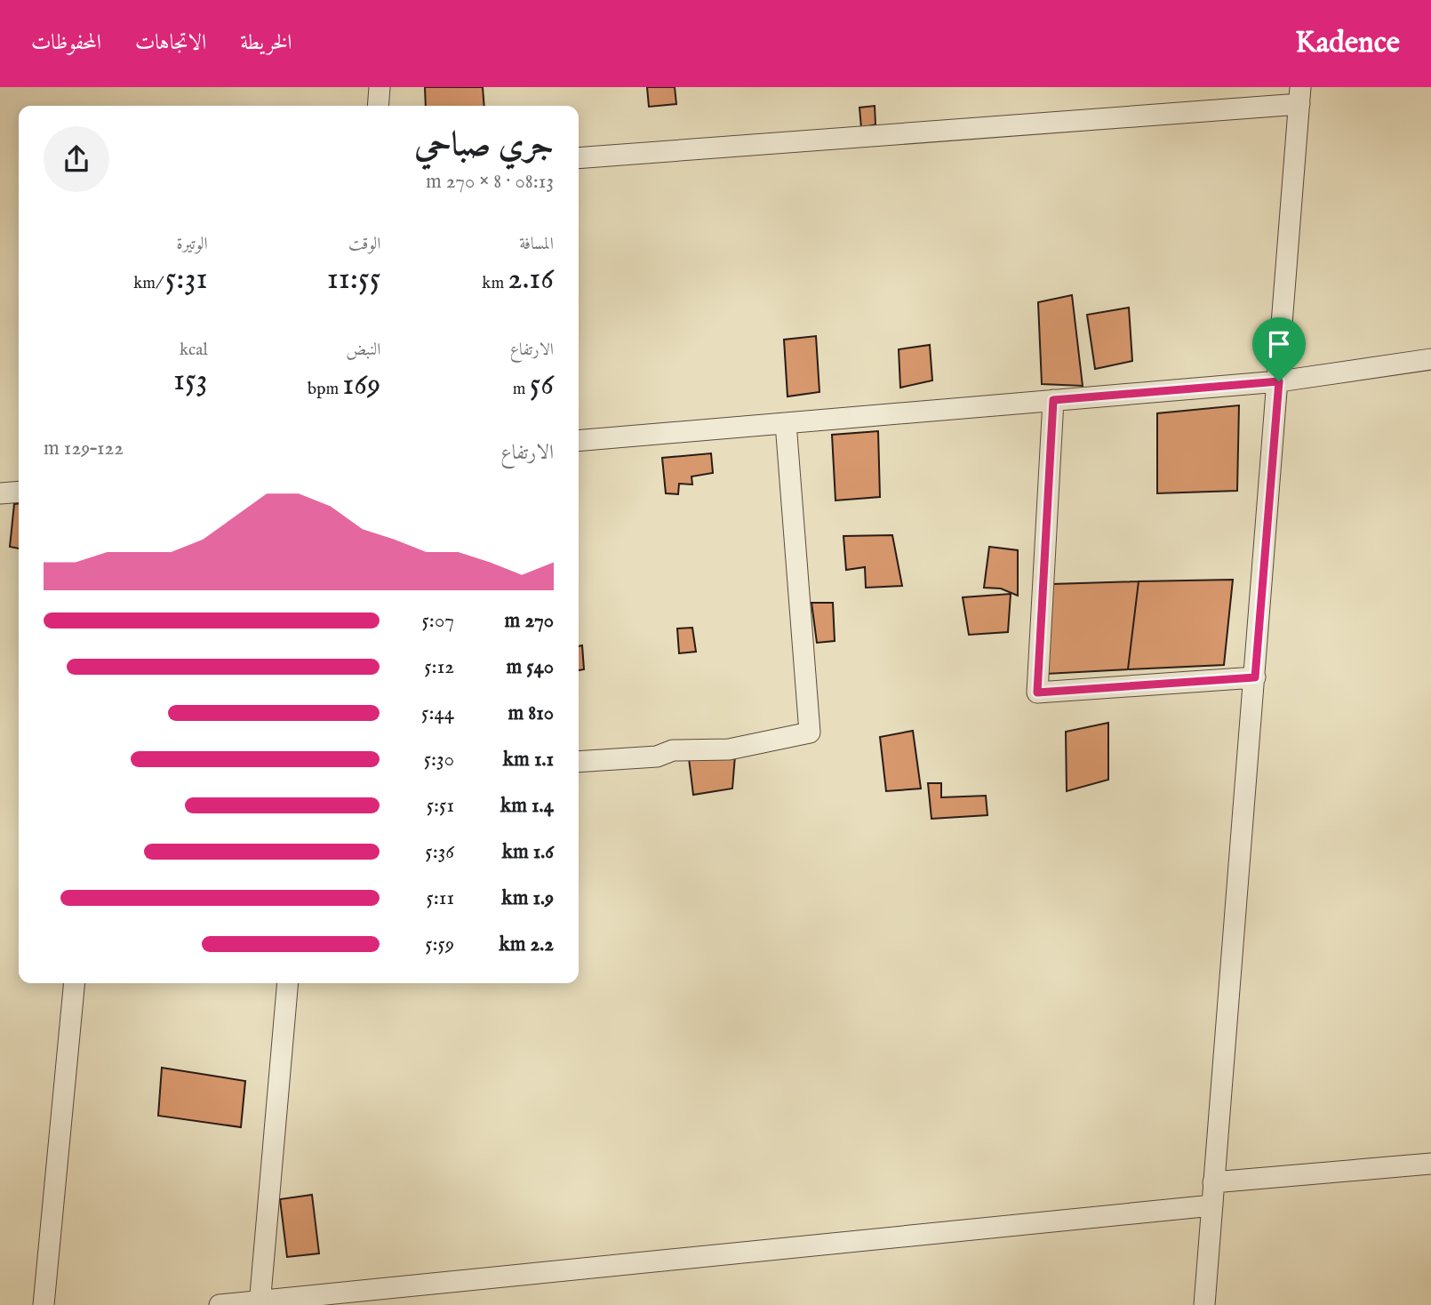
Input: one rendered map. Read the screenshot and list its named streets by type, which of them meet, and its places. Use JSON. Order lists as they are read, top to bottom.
{
  "page": {
    "header": "Kadence",
    "nav": ["الخريطة", "الاتجاهات", "المحفوظات"],
    "heading": ["جري صباحي", "08:13 · 8 × 270 m"],
    "stats": [
      ["المسافة", "2.16 km"],
      ["الوقت", "11:55"],
      ["الوتيرة", "5:31 /km"],
      ["الارتفاع", "56 m"],
      ["النبض", "169 bpm"],
      ["kcal", "153"]
    ],
    "chart": ["الارتفاع", "122–129 m"],
    "list": [
      {
        "name": "270 m",
        "note": "5:07"
      },
      {
        "name": "540 m",
        "note": "5:12"
      },
      {
        "name": "810 m",
        "note": "5:44"
      },
      {
        "name": "1.1 km",
        "note": "5:30"
      },
      {
        "name": "1.4 km",
        "note": "5:51"
      },
      {
        "name": "1.6 km",
        "note": "5:36"
      },
      {
        "name": "1.9 km",
        "note": "5:11"
      },
      {
        "name": "2.2 km",
        "note": "5:59"
      }
    ]
  }
}
